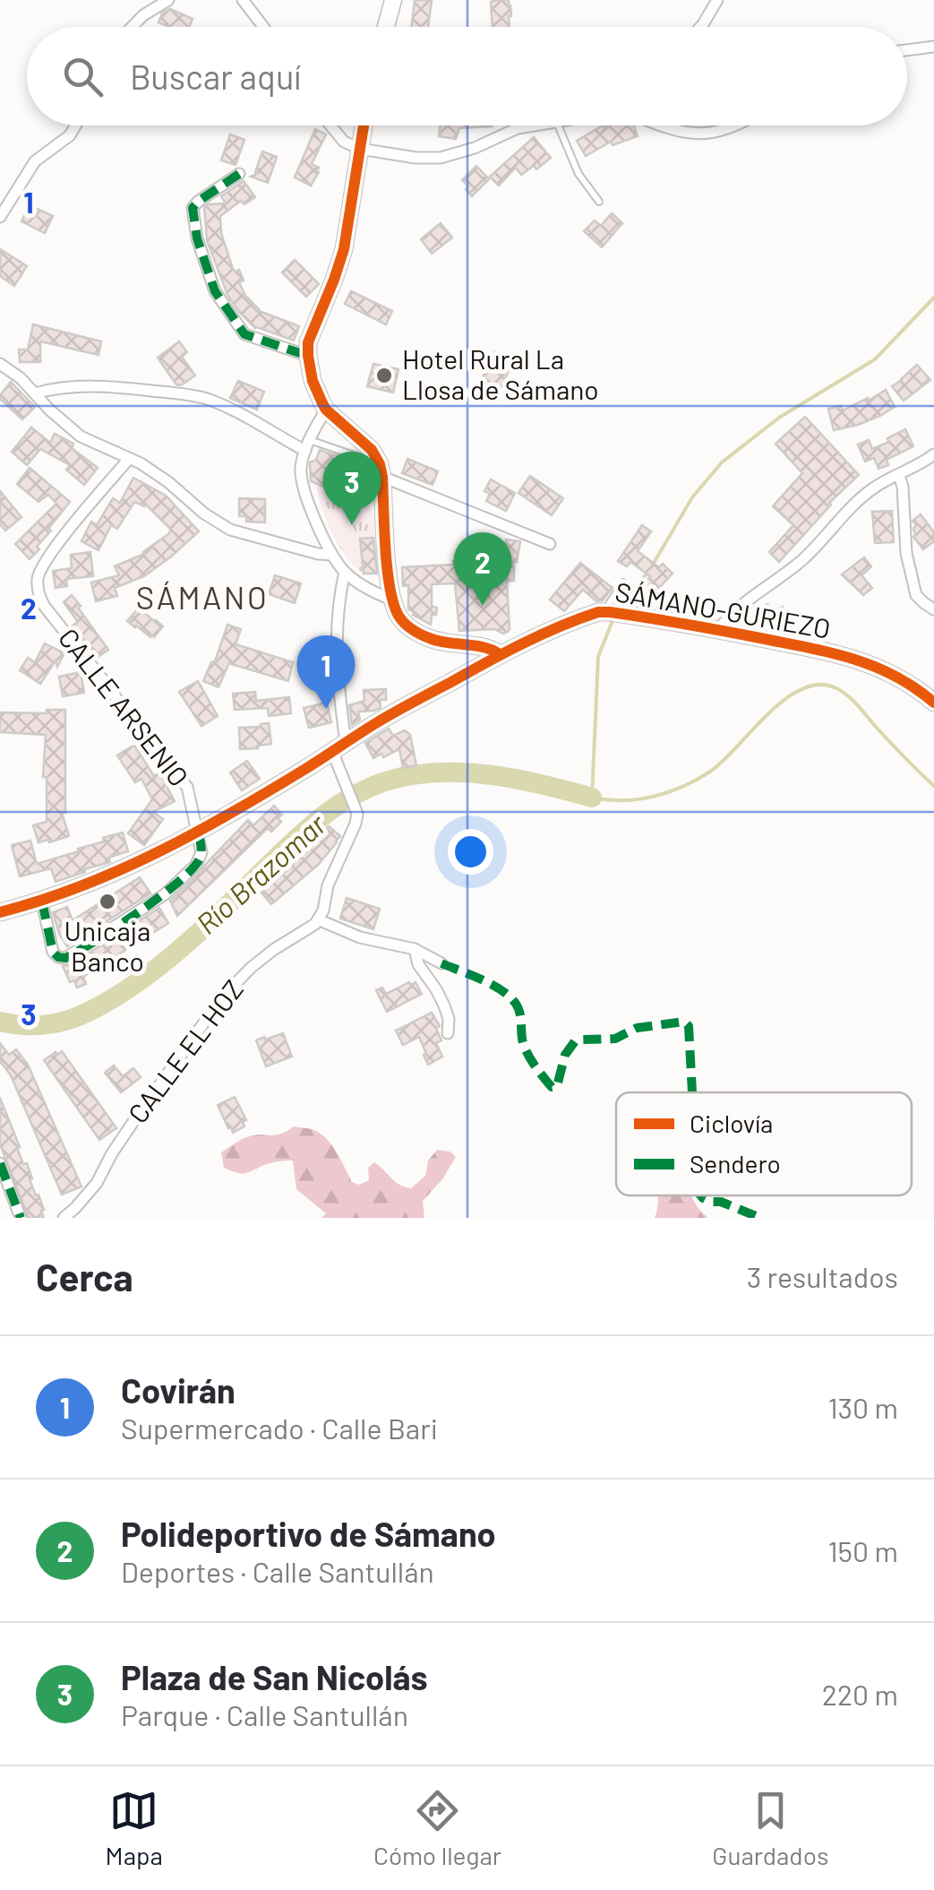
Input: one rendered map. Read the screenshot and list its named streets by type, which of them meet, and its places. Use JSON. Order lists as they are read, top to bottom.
{
  "streets": {
    "street": ["SÁMANO-GURIEZO", "CALLE ARSENIO", "CALLE EL HOZ"]
  },
  "crossings": [
    ["SÁMANO-GURIEZO", "CALLE ARSENIO"]
  ],
  "districts": ["SÁMANO"],
  "water": ["Río Brazomar"],
  "places": ["Hotel Rural La Llosa de Sámano", "Unicaja Banco"],
  "legend": ["Ciclovía", "Sendero"],
  "page": {
    "search": "Buscar aquí",
    "pins": ["3", "2", "1"],
    "heading": ["Cerca", "3 resultados"],
    "list": [
      {
        "mark": "1",
        "name": "Covirán",
        "note": "Supermercado · Calle Bari",
        "value": "130 m"
      },
      {
        "mark": "2",
        "name": "Polideportivo de Sámano",
        "note": "Deportes · Calle Santullán",
        "value": "150 m"
      },
      {
        "mark": "3",
        "name": "Plaza de San Nicolás",
        "note": "Parque · Calle Santullán",
        "value": "220 m"
      }
    ],
    "nav": ["Mapa", "Cómo llegar", "Guardados"]
  },
  "grid": {
    "rows": ["1", "2", "3"]
  }
}
